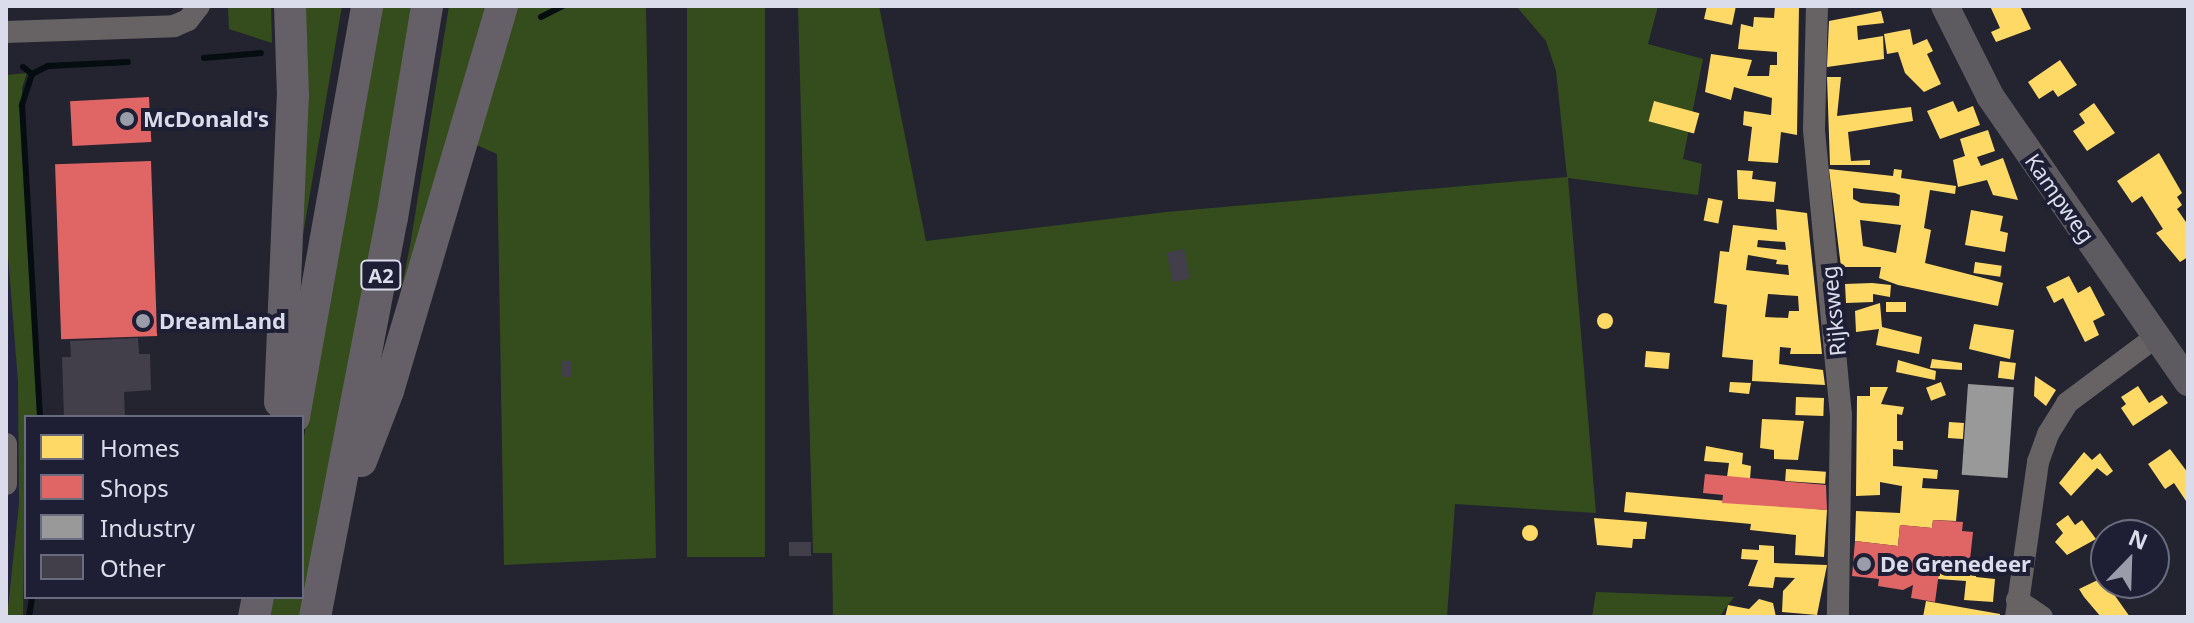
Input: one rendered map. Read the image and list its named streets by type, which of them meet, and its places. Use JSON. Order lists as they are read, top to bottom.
{
  "streets": {
    "highway": ["A2"],
    "main road": ["Kampweg"],
    "street": ["Rijksweg"]
  },
  "places": ["McDonald's", "DreamLand", "De Grenedeer"],
  "legend": [
    "Homes",
    "Shops",
    "Industry",
    "Other"
  ],
  "north": "top right"
}
